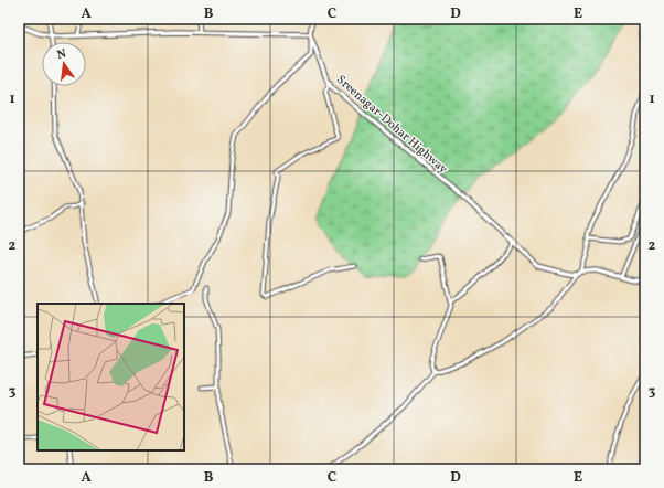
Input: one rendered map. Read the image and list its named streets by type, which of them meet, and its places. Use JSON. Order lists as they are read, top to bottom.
{
  "streets": {
    "main road": ["Sreenagar-Dohar Highway"]
  },
  "north": "top",
  "grid": {
    "columns": [
      "A",
      "B",
      "C",
      "D",
      "E"
    ],
    "rows": ["1", "2", "3"]
  }
}
